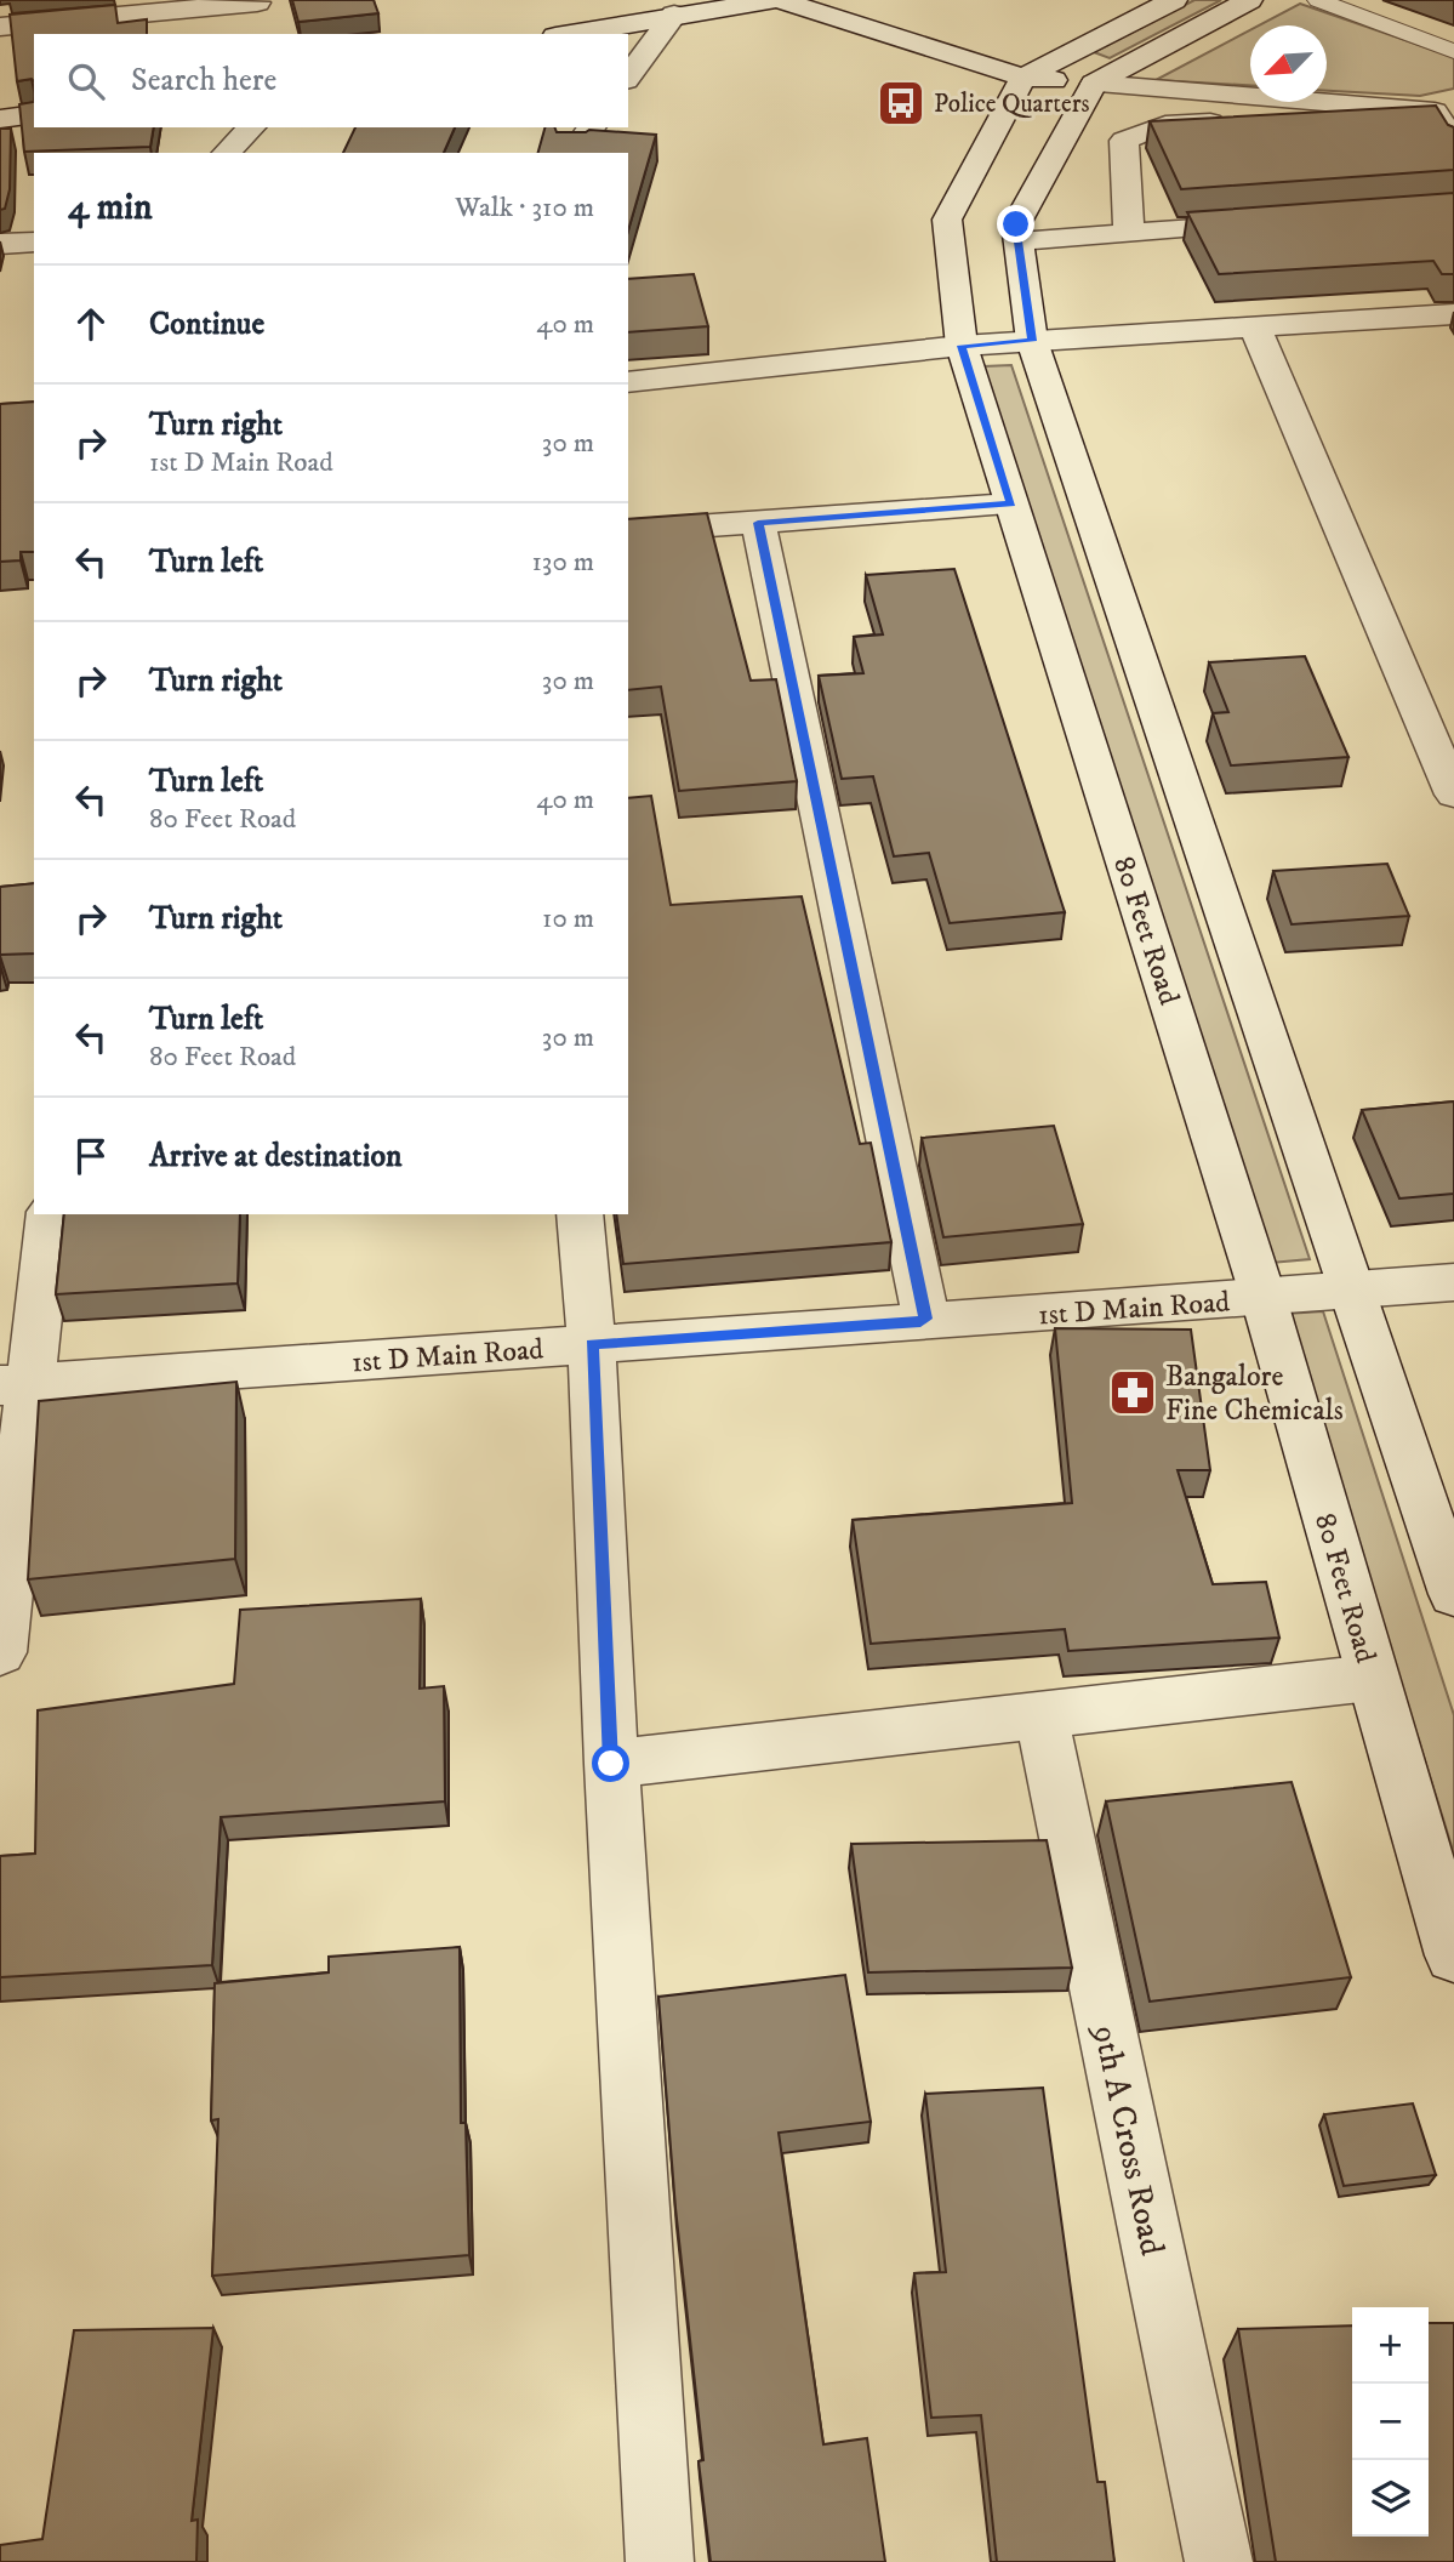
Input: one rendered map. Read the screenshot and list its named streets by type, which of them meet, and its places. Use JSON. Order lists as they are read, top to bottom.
{
  "streets": {
    "street": ["80 Feet Road", "1st D Main Road", "9th A Cross Road"]
  },
  "crossings": [
    ["80 Feet Road", "1st D Main Road"]
  ],
  "places": {
    "bus stop": ["Police Quarters"],
    "pharmacy": ["Bangalore Fine Chemicals"]
  },
  "north": "bottom left",
  "page": {
    "search": "Search here",
    "heading": ["4 min", "Walk · 310 m"],
    "list": [
      ["Continue", "40 m"],
      ["Turn right", "1st D Main Road", "30 m"],
      ["Turn left", "130 m"],
      ["Turn right", "30 m"],
      ["Turn left", "80 Feet Road", "40 m"],
      ["Turn right", "10 m"],
      ["Turn left", "80 Feet Road", "30 m"],
      "Arrive at destination"
    ],
    "map_buttons": ["+", "−"]
  }
}
